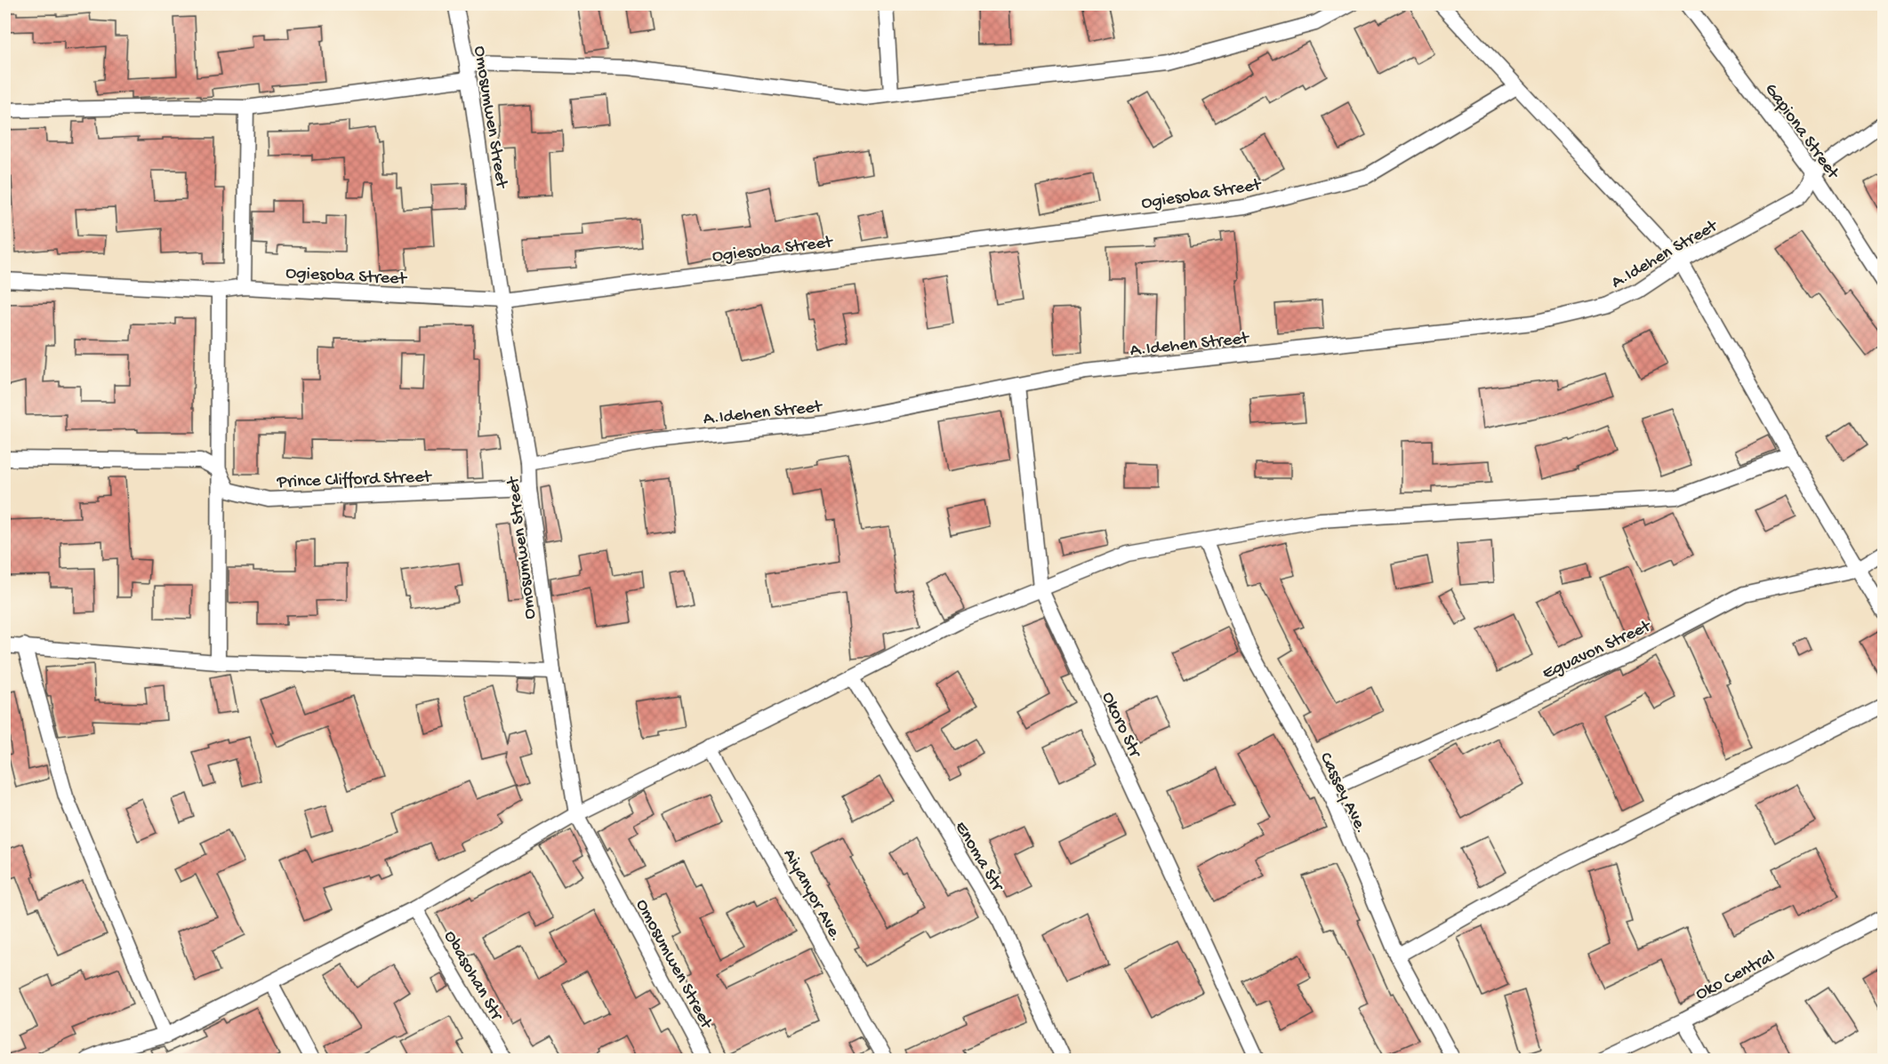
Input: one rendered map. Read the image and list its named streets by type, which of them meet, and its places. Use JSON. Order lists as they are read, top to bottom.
{
  "streets": {
    "street": [
      "Omosumwen Street",
      "Gapiona Street",
      "Ogiesoba Street",
      "A.Idehen Street",
      "Prince Clifford Street",
      "Eguavon Street",
      "Okoro Str",
      "Cassey Ave.",
      "Enoma Str",
      "Aiyanyor Ave.",
      "Oko Central",
      "Obasohan Str"
    ]
  },
  "crossings": [
    ["Omosumwen Street", "Ogiesoba Street"],
    ["Omosumwen Street", "A.Idehen Street"],
    ["Omosumwen Street", "Prince Clifford Street"],
    ["Gapiona Street", "A.Idehen Street"],
    ["A.Idehen Street", "Okoro Str"],
    ["Eguavon Street", "Cassey Ave."]
  ]
}
